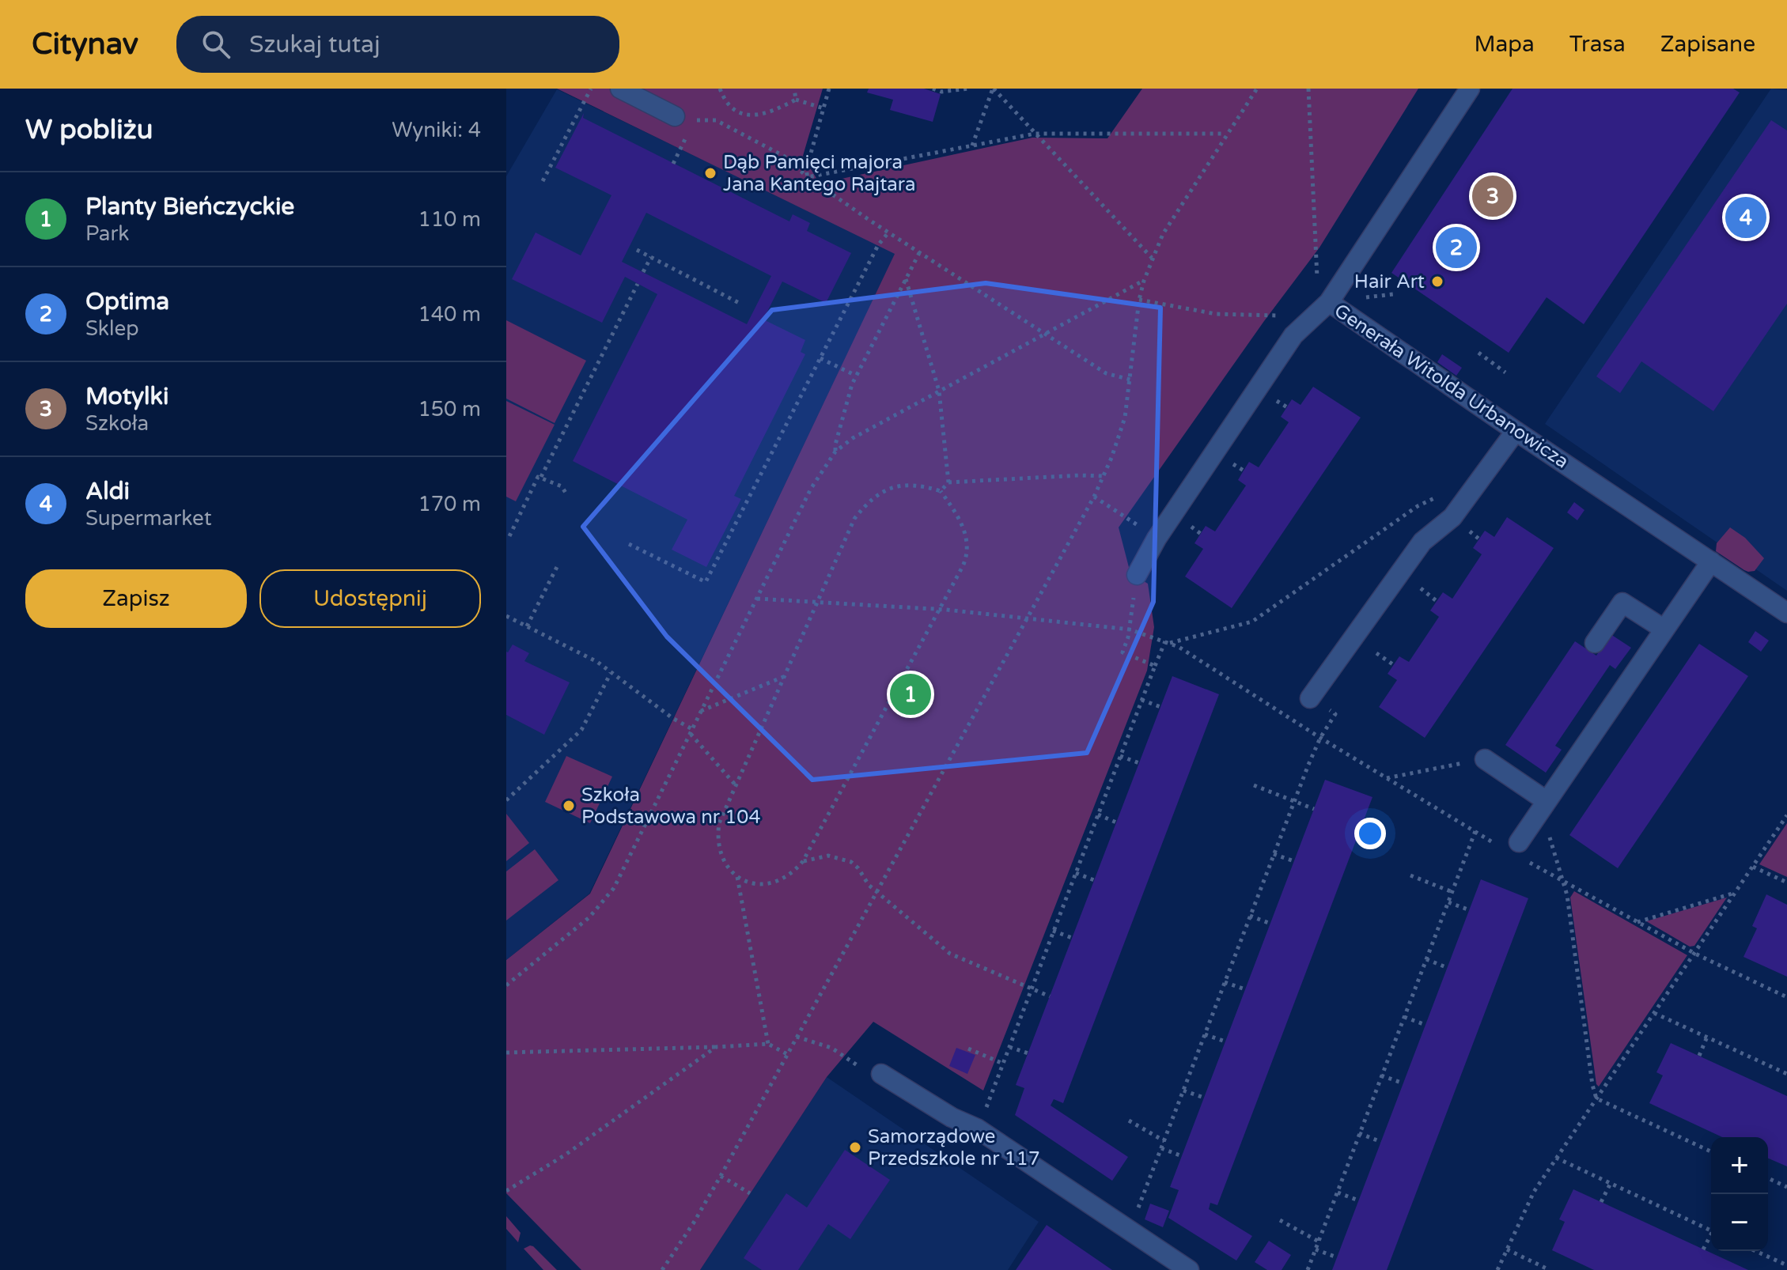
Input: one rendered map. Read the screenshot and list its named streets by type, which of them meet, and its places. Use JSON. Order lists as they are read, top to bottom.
{
  "streets": {
    "street": ["Generała Witolda Urbanowicza"]
  },
  "places": [
    "Dąb Pamięci majora Jana Kantego Rajtara",
    "Hair Art",
    "Szkoła Podstawowa nr 104",
    "Samorządowe Przedszkole nr 117"
  ],
  "page": {
    "header": "Citynav",
    "search": "Szukaj tutaj",
    "nav": ["Mapa", "Trasa", "Zapisane"],
    "heading": ["W pobliżu", "Wyniki: 4"],
    "list": [
      {
        "mark": "1",
        "name": "Planty Bieńczyckie",
        "note": "Park",
        "value": "110 m"
      },
      {
        "mark": "2",
        "name": "Optima",
        "note": "Sklep",
        "value": "140 m"
      },
      {
        "mark": "3",
        "name": "Motylki",
        "note": "Szkoła",
        "value": "150 m"
      },
      {
        "mark": "4",
        "name": "Aldi",
        "note": "Supermarket",
        "value": "170 m"
      }
    ],
    "pins": [
      "3",
      "4",
      "2",
      "1"
    ],
    "buttons": ["Zapisz", "Udostępnij"],
    "map_buttons": ["+", "−"]
  }
}
